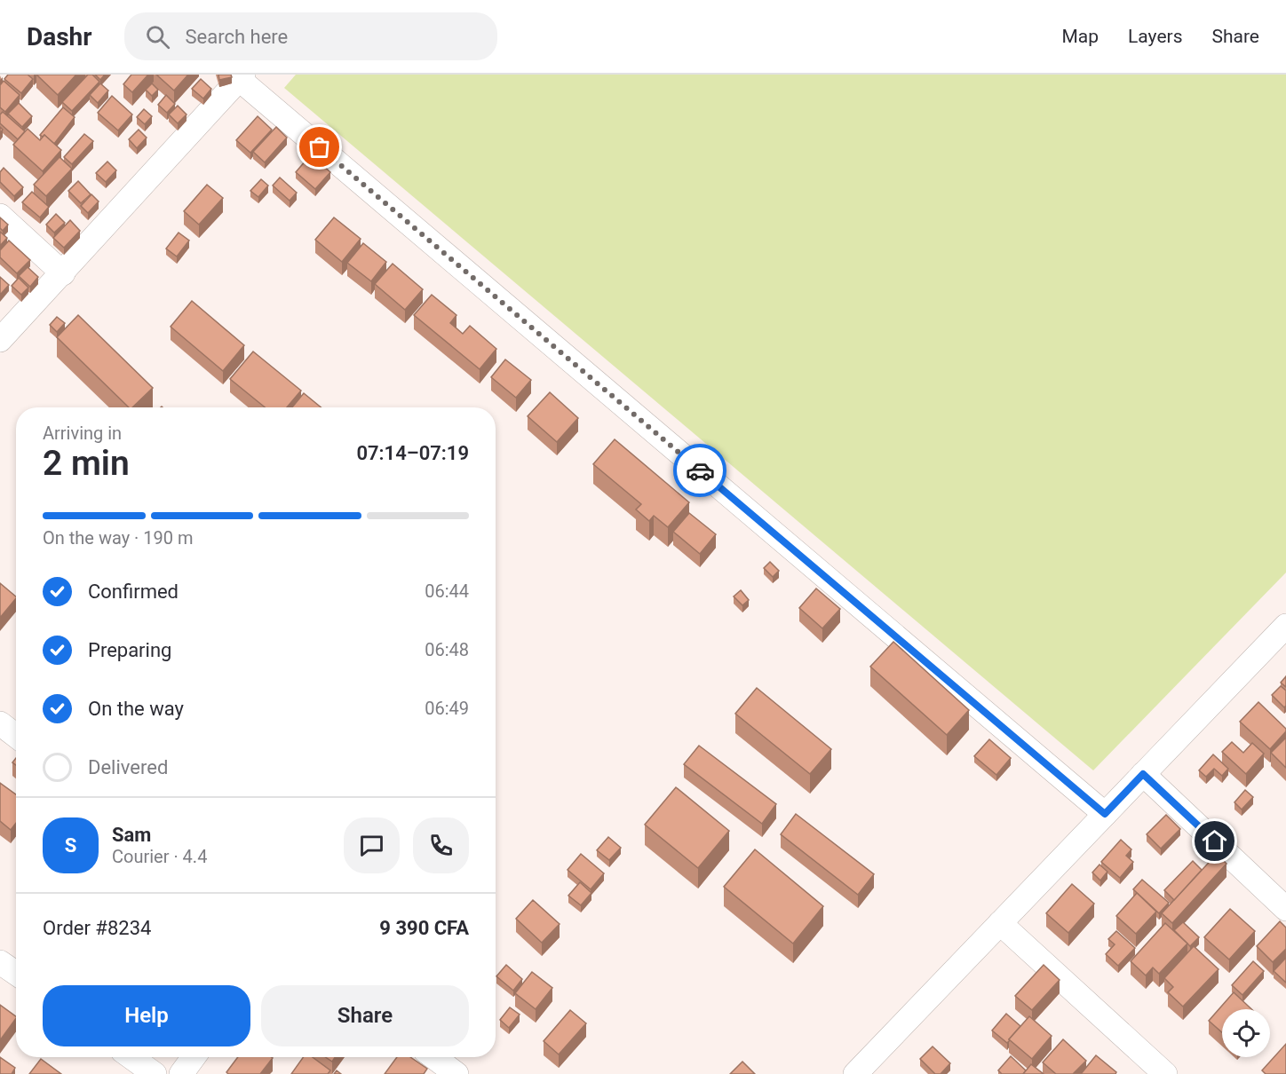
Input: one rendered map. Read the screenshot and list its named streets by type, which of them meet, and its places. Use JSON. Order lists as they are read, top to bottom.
{
  "page": {
    "header": "Dashr",
    "search": "Search here",
    "nav": ["Map", "Layers", "Share"],
    "heading": ["2 min", "Arriving in", "07:14–07:19"],
    "panel": [
      "Sam",
      "Courier · 4.4",
      "Order #8234",
      "9 390 CFA"
    ],
    "bar": "On the way · 190 m",
    "list": [
      ["Confirmed", "06:44"],
      ["Preparing", "06:48"],
      ["On the way", "06:49"],
      "Delivered"
    ],
    "round": "S",
    "buttons": ["Help", "Share"]
  }
}
